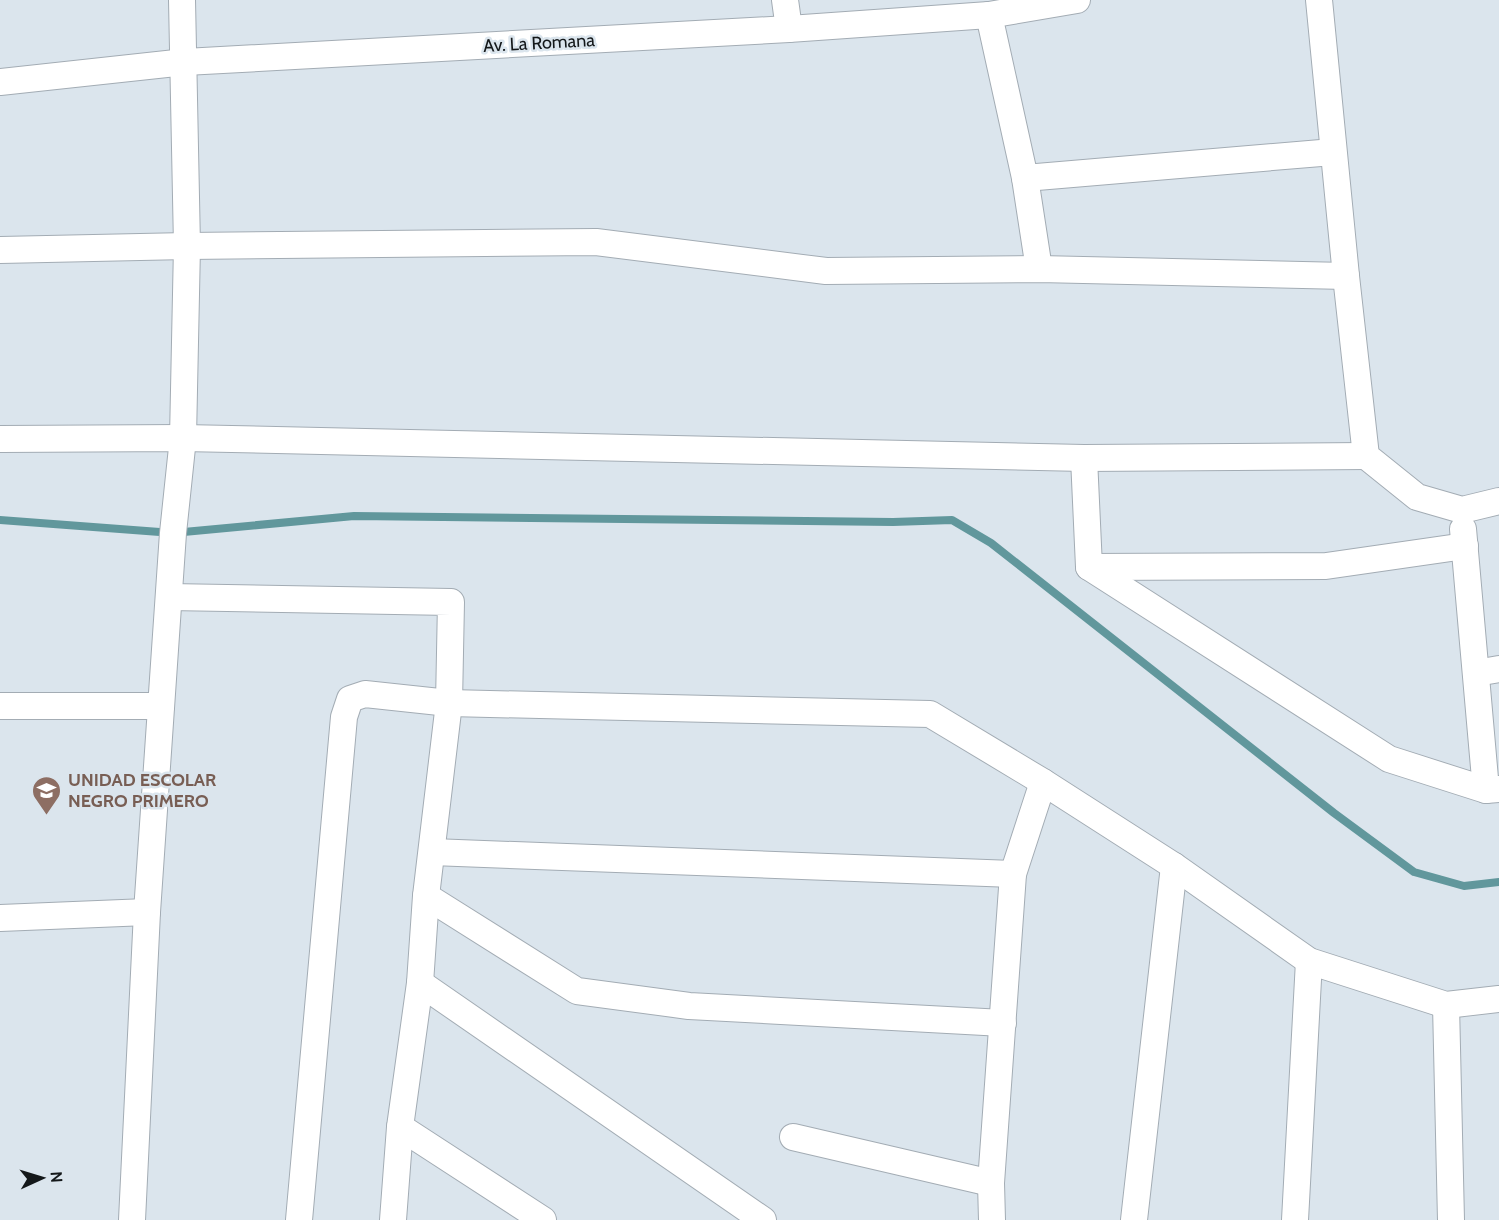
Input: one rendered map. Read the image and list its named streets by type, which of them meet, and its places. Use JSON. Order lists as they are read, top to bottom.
{
  "streets": {
    "street": ["Av. La Romana"]
  },
  "places": {
    "school or university": ["UNIDAD ESCOLAR NEGRO PRIMERO"]
  },
  "north": "right"
}
